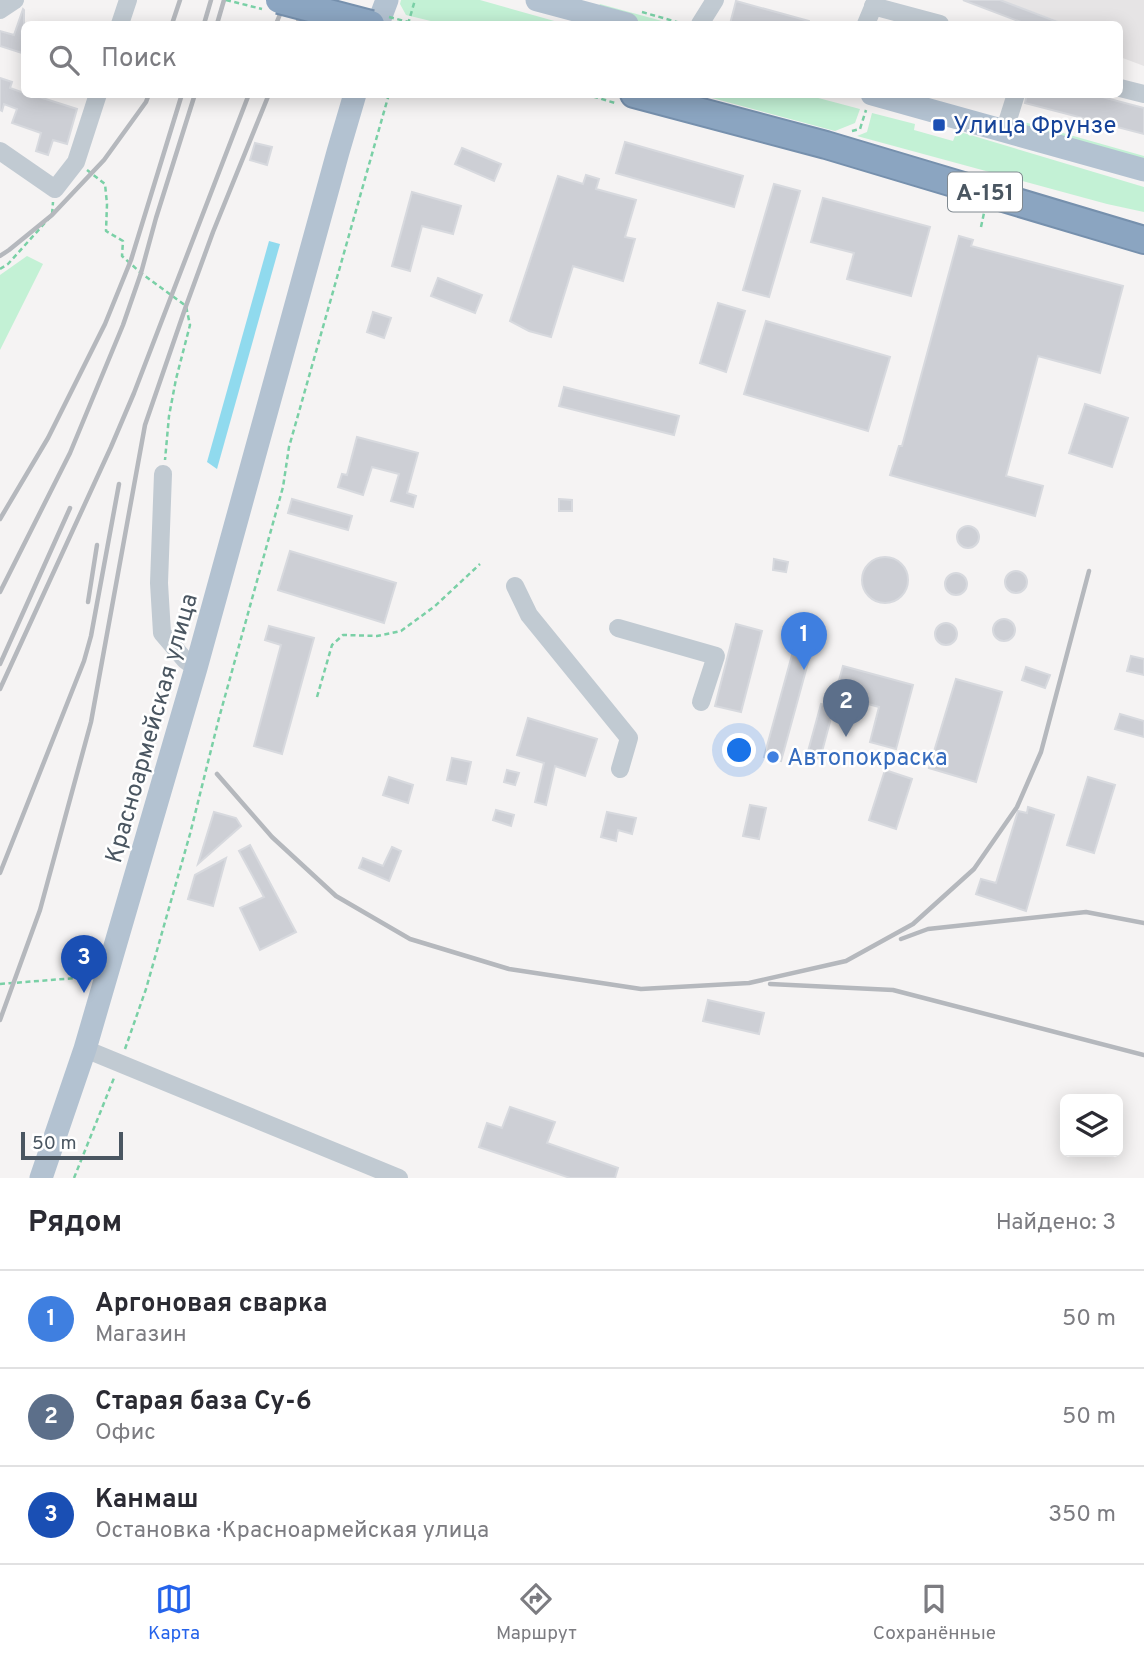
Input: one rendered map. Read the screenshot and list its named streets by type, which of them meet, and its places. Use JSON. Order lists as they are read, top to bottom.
{
  "streets": {
    "highway": ["А-151"],
    "main road": ["Красноармейская улица"]
  },
  "places": {
    "transit": ["Улица Фрунзе"],
    "other": ["Автопокраска"]
  },
  "scale_bar": "50 m",
  "page": {
    "search": "Поиск",
    "pins": ["1", "2", "3"],
    "scale": "50 m",
    "heading": ["Рядом", "Найдено: 3"],
    "list": [
      {
        "mark": "1",
        "name": "Аргоновая сварка",
        "note": "Магазин",
        "value": "50 m"
      },
      {
        "mark": "2",
        "name": "Старая база Су-6",
        "note": "Офис",
        "value": "50 m"
      },
      {
        "mark": "3",
        "name": "Канмаш",
        "note": "Остановка · Красноармейская улица",
        "value": "350 m"
      }
    ],
    "nav": ["Карта", "Маршрут", "Сохранённые"]
  }
}
